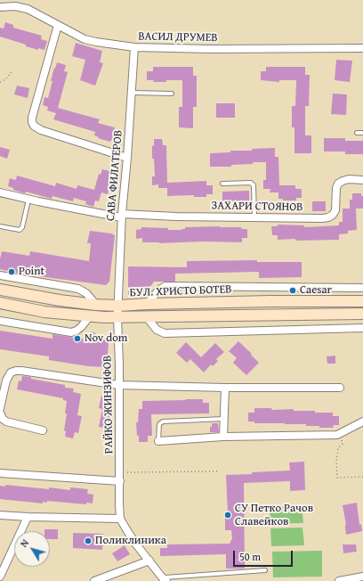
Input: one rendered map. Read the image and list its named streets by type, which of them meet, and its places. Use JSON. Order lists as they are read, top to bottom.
{
  "streets": {
    "main road": ["БУЛ. ХРИСТО БОТЕВ"],
    "street": [
      "ВАСИЛ ДРУМЕВ",
      "САВА ФИЛАТЕРОВ",
      "ЗАХАРИ СТОЯНОВ",
      "РАЙКО ЖИНЗИФОВ"
    ]
  },
  "crossings": [
    ["ВАСИЛ ДРУМЕВ", "САВА ФИЛАТЕРОВ"],
    ["САВА ФИЛАТЕРОВ", "ЗАХАРИ СТОЯНОВ"],
    ["САВА ФИЛАТЕРОВ", "БУЛ. ХРИСТО БОТЕВ"],
    ["САВА ФИЛАТЕРОВ", "РАЙКО ЖИНЗИФОВ"],
    ["БУЛ. ХРИСТО БОТЕВ", "РАЙКО ЖИНЗИФОВ"]
  ],
  "places": [
    "Point",
    "Caesar",
    "Nov dom",
    "СУ Петко Рачов Славейков",
    "Поликлиника"
  ],
  "scale_bar": "50 m",
  "north": "top left"
}
